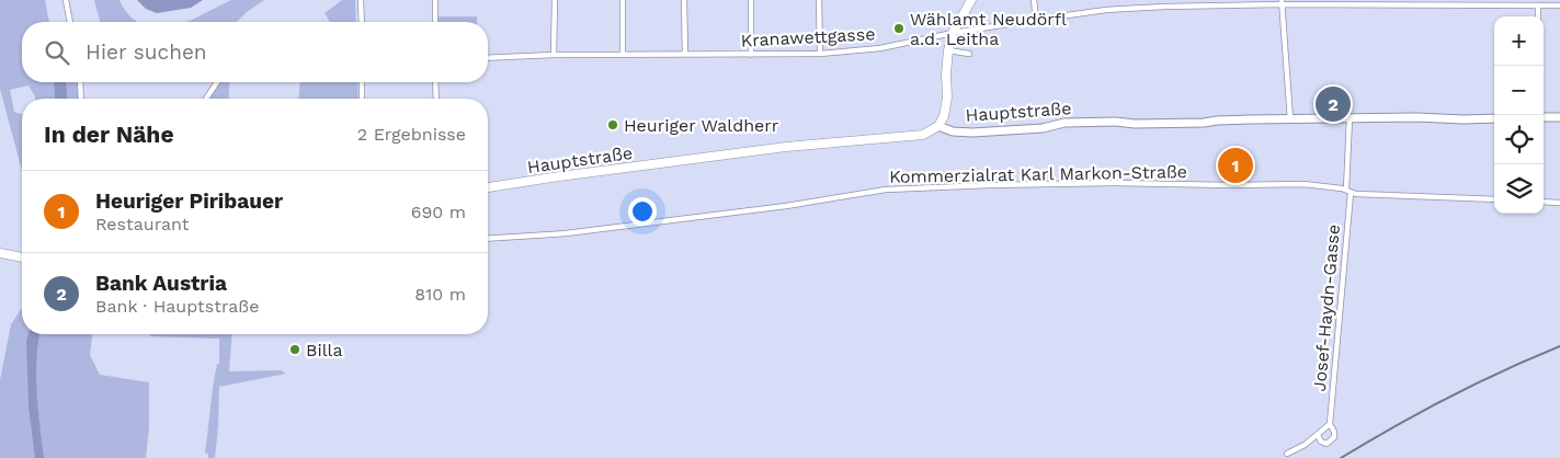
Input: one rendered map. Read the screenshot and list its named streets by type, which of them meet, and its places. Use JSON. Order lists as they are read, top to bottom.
{
  "streets": {
    "main road": ["Hauptstraße"],
    "street": ["Kranawettgasse", "Kommerzialrat Karl Markon-Straße", "Josef-Haydn-Gasse"]
  },
  "crossings": [
    ["Hauptstraße", "Josef-Haydn-Gasse"],
    ["Kommerzialrat Karl Markon-Straße", "Josef-Haydn-Gasse"]
  ],
  "places": ["Wählamt Neudörfl a.d. Leitha", "Heuriger Waldherr", "Billa"],
  "page": {
    "map_buttons": ["+", "−"],
    "search": "Hier suchen",
    "pins": ["2", "1"],
    "heading": ["In der Nähe", "2 Ergebnisse"],
    "list": [
      {
        "mark": "1",
        "name": "Heuriger Piribauer",
        "note": "Restaurant",
        "value": "690 m"
      },
      {
        "mark": "2",
        "name": "Bank Austria",
        "note": "Bank · Hauptstraße",
        "value": "810 m"
      }
    ]
  }
}
